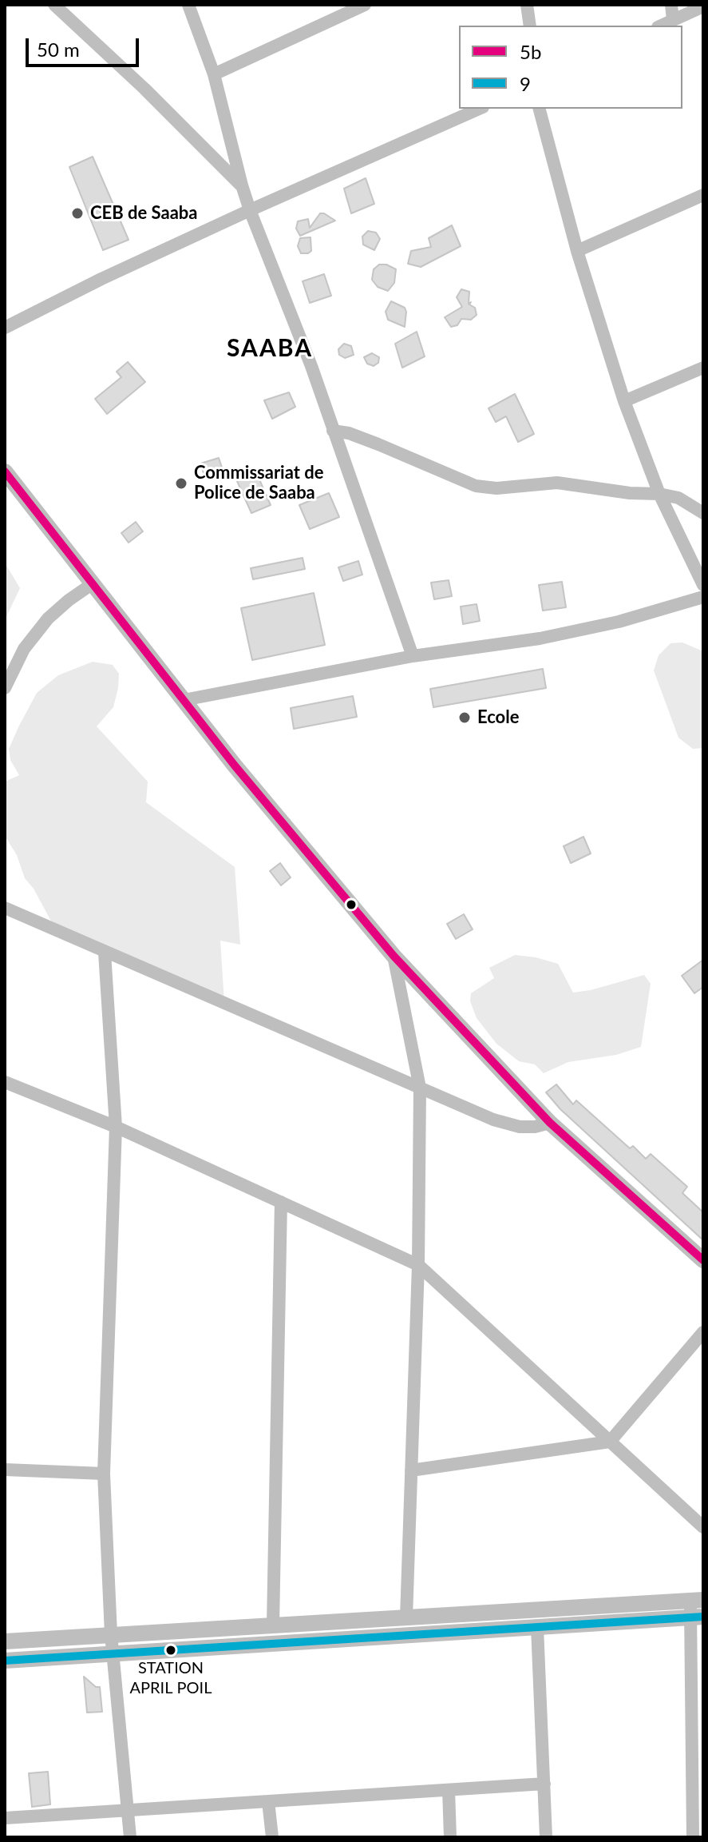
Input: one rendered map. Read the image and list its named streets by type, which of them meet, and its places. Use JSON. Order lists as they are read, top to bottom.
{
  "districts": ["SAABA"],
  "places": [
    "CEB de Saaba",
    "Commissariat de Police de Saaba",
    "Ecole",
    "STATION APRIL POIL"
  ],
  "lines": ["transit line 5b", "transit line 9"],
  "legend": ["5b", "9"],
  "scale_bar": "50 m"
}
